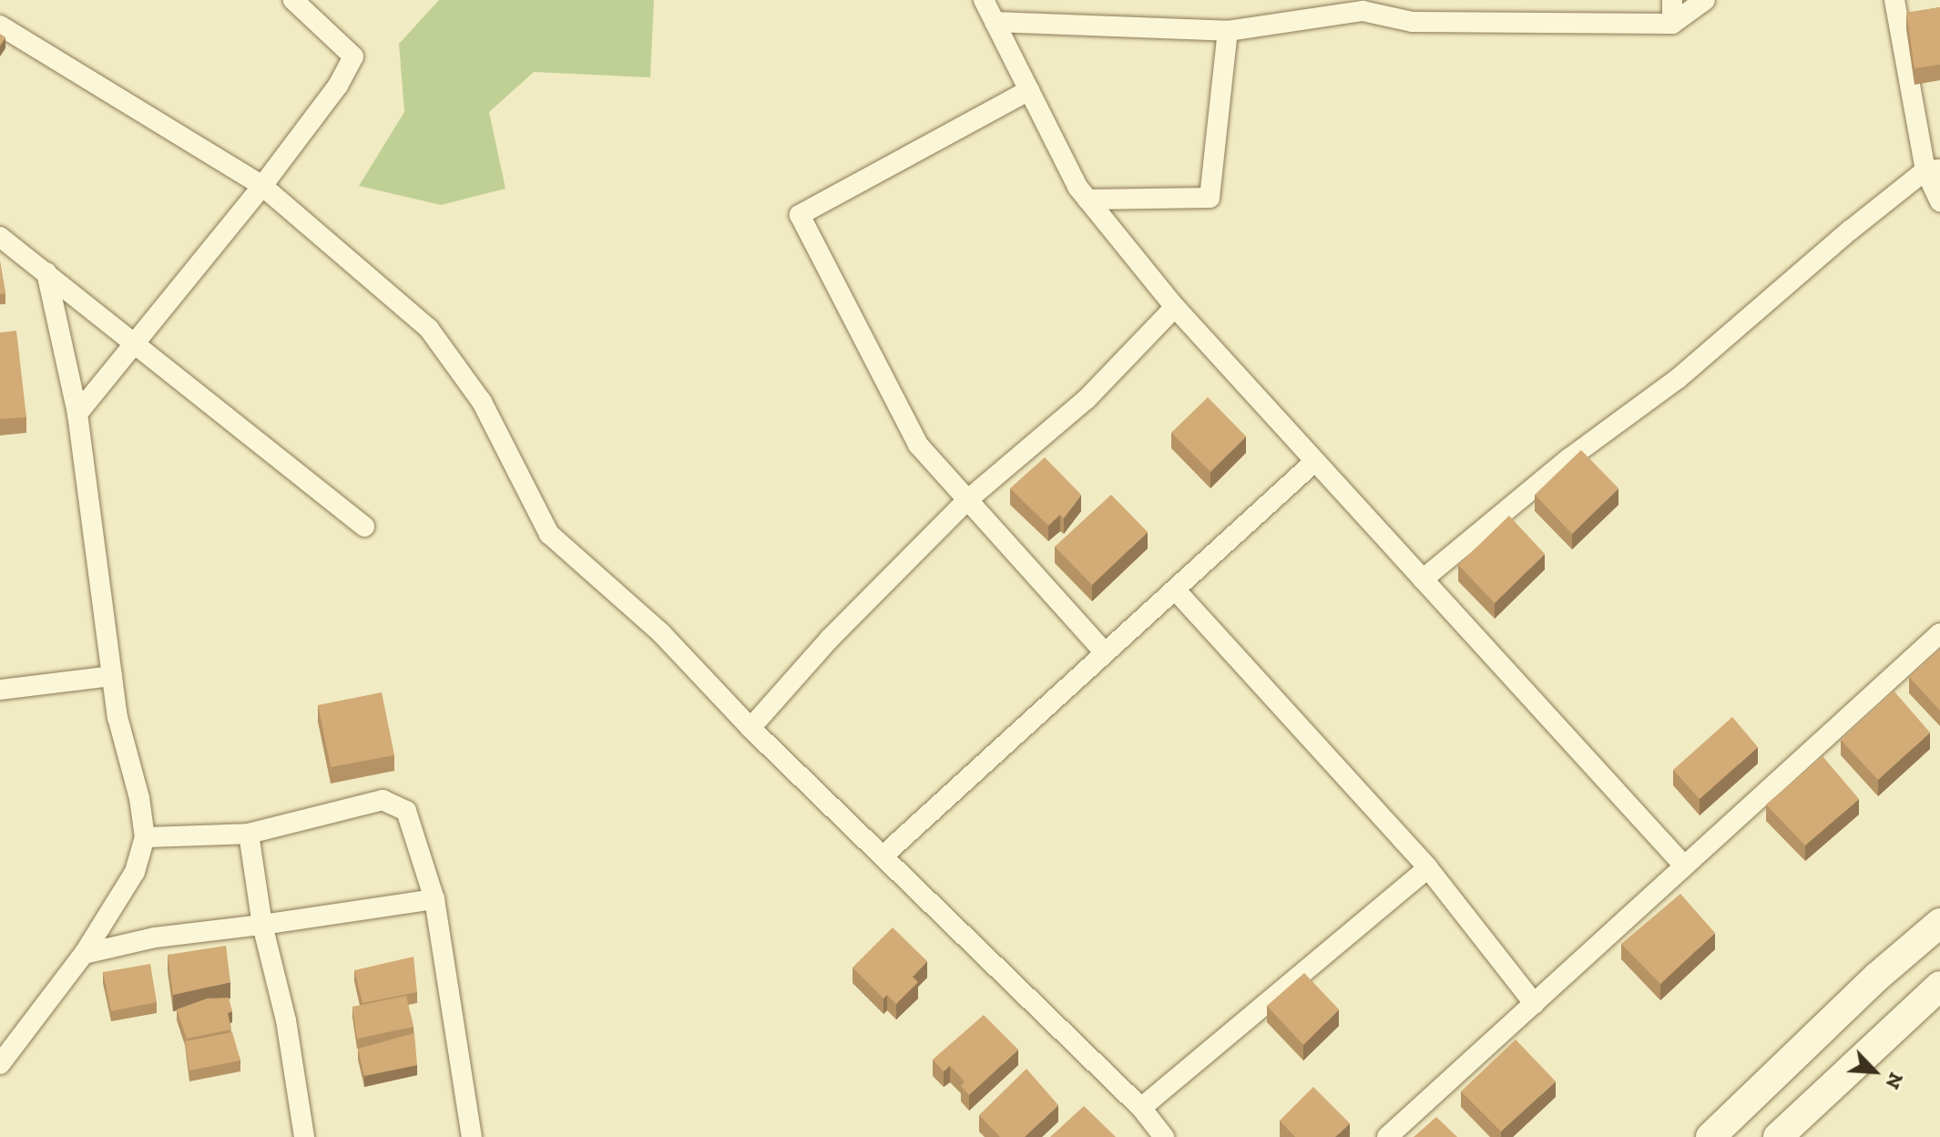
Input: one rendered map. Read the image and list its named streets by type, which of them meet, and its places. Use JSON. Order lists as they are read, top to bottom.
{
  "north": "bottom right"
}
